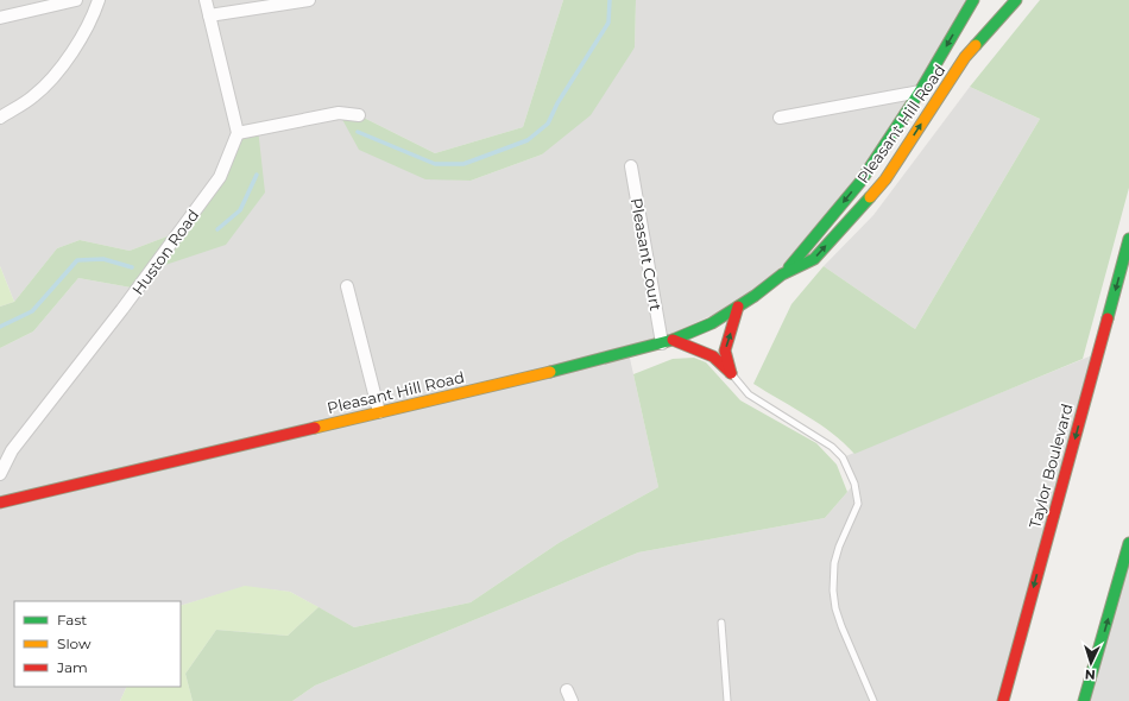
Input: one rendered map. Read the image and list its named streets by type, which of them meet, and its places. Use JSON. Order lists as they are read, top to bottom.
{
  "streets": {
    "main road": ["Pleasant Hill Road", "Taylor Boulevard"],
    "street": ["Huston Road", "Pleasant Court"]
  },
  "crossings": [
    ["Pleasant Hill Road", "Pleasant Court"]
  ],
  "legend": ["Fast", "Slow", "Jam"],
  "north": "bottom"
}
